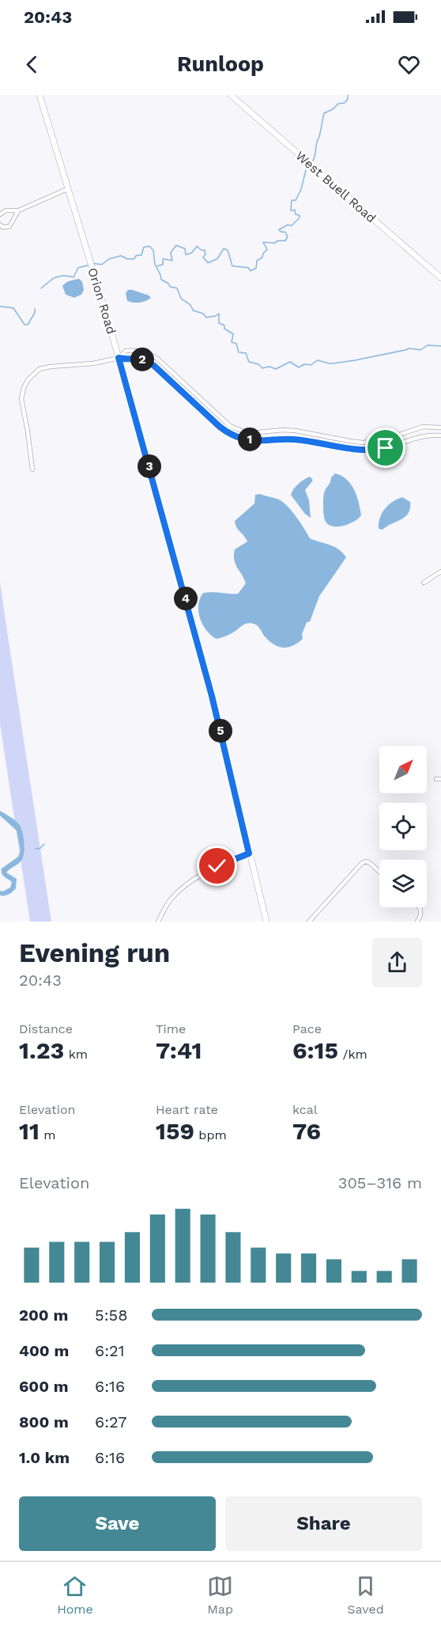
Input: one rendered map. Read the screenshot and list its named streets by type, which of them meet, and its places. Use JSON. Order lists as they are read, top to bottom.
{
  "streets": {
    "main road": ["West Buell Road", "Orion Road"]
  },
  "north": "top right",
  "page": {
    "status": "20:43",
    "header": "Runloop",
    "pins": [
      "2",
      "1",
      "3",
      "4",
      "5"
    ],
    "heading": ["Evening run", "20:43"],
    "stats": [
      ["Distance", "1.23 km"],
      ["Time", "7:41"],
      ["Pace", "6:15 /km"],
      ["Elevation", "11 m"],
      ["Heart rate", "159 bpm"],
      ["kcal", "76"]
    ],
    "chart": ["Elevation", "305–316 m"],
    "list": [
      {
        "name": "200 m",
        "note": "5:58"
      },
      {
        "name": "400 m",
        "note": "6:21"
      },
      {
        "name": "600 m",
        "note": "6:16"
      },
      {
        "name": "800 m",
        "note": "6:27"
      },
      {
        "name": "1.0 km",
        "note": "6:16"
      }
    ],
    "buttons": ["Save", "Share"],
    "tabs": ["Home", "Map", "Saved"]
  }
}
